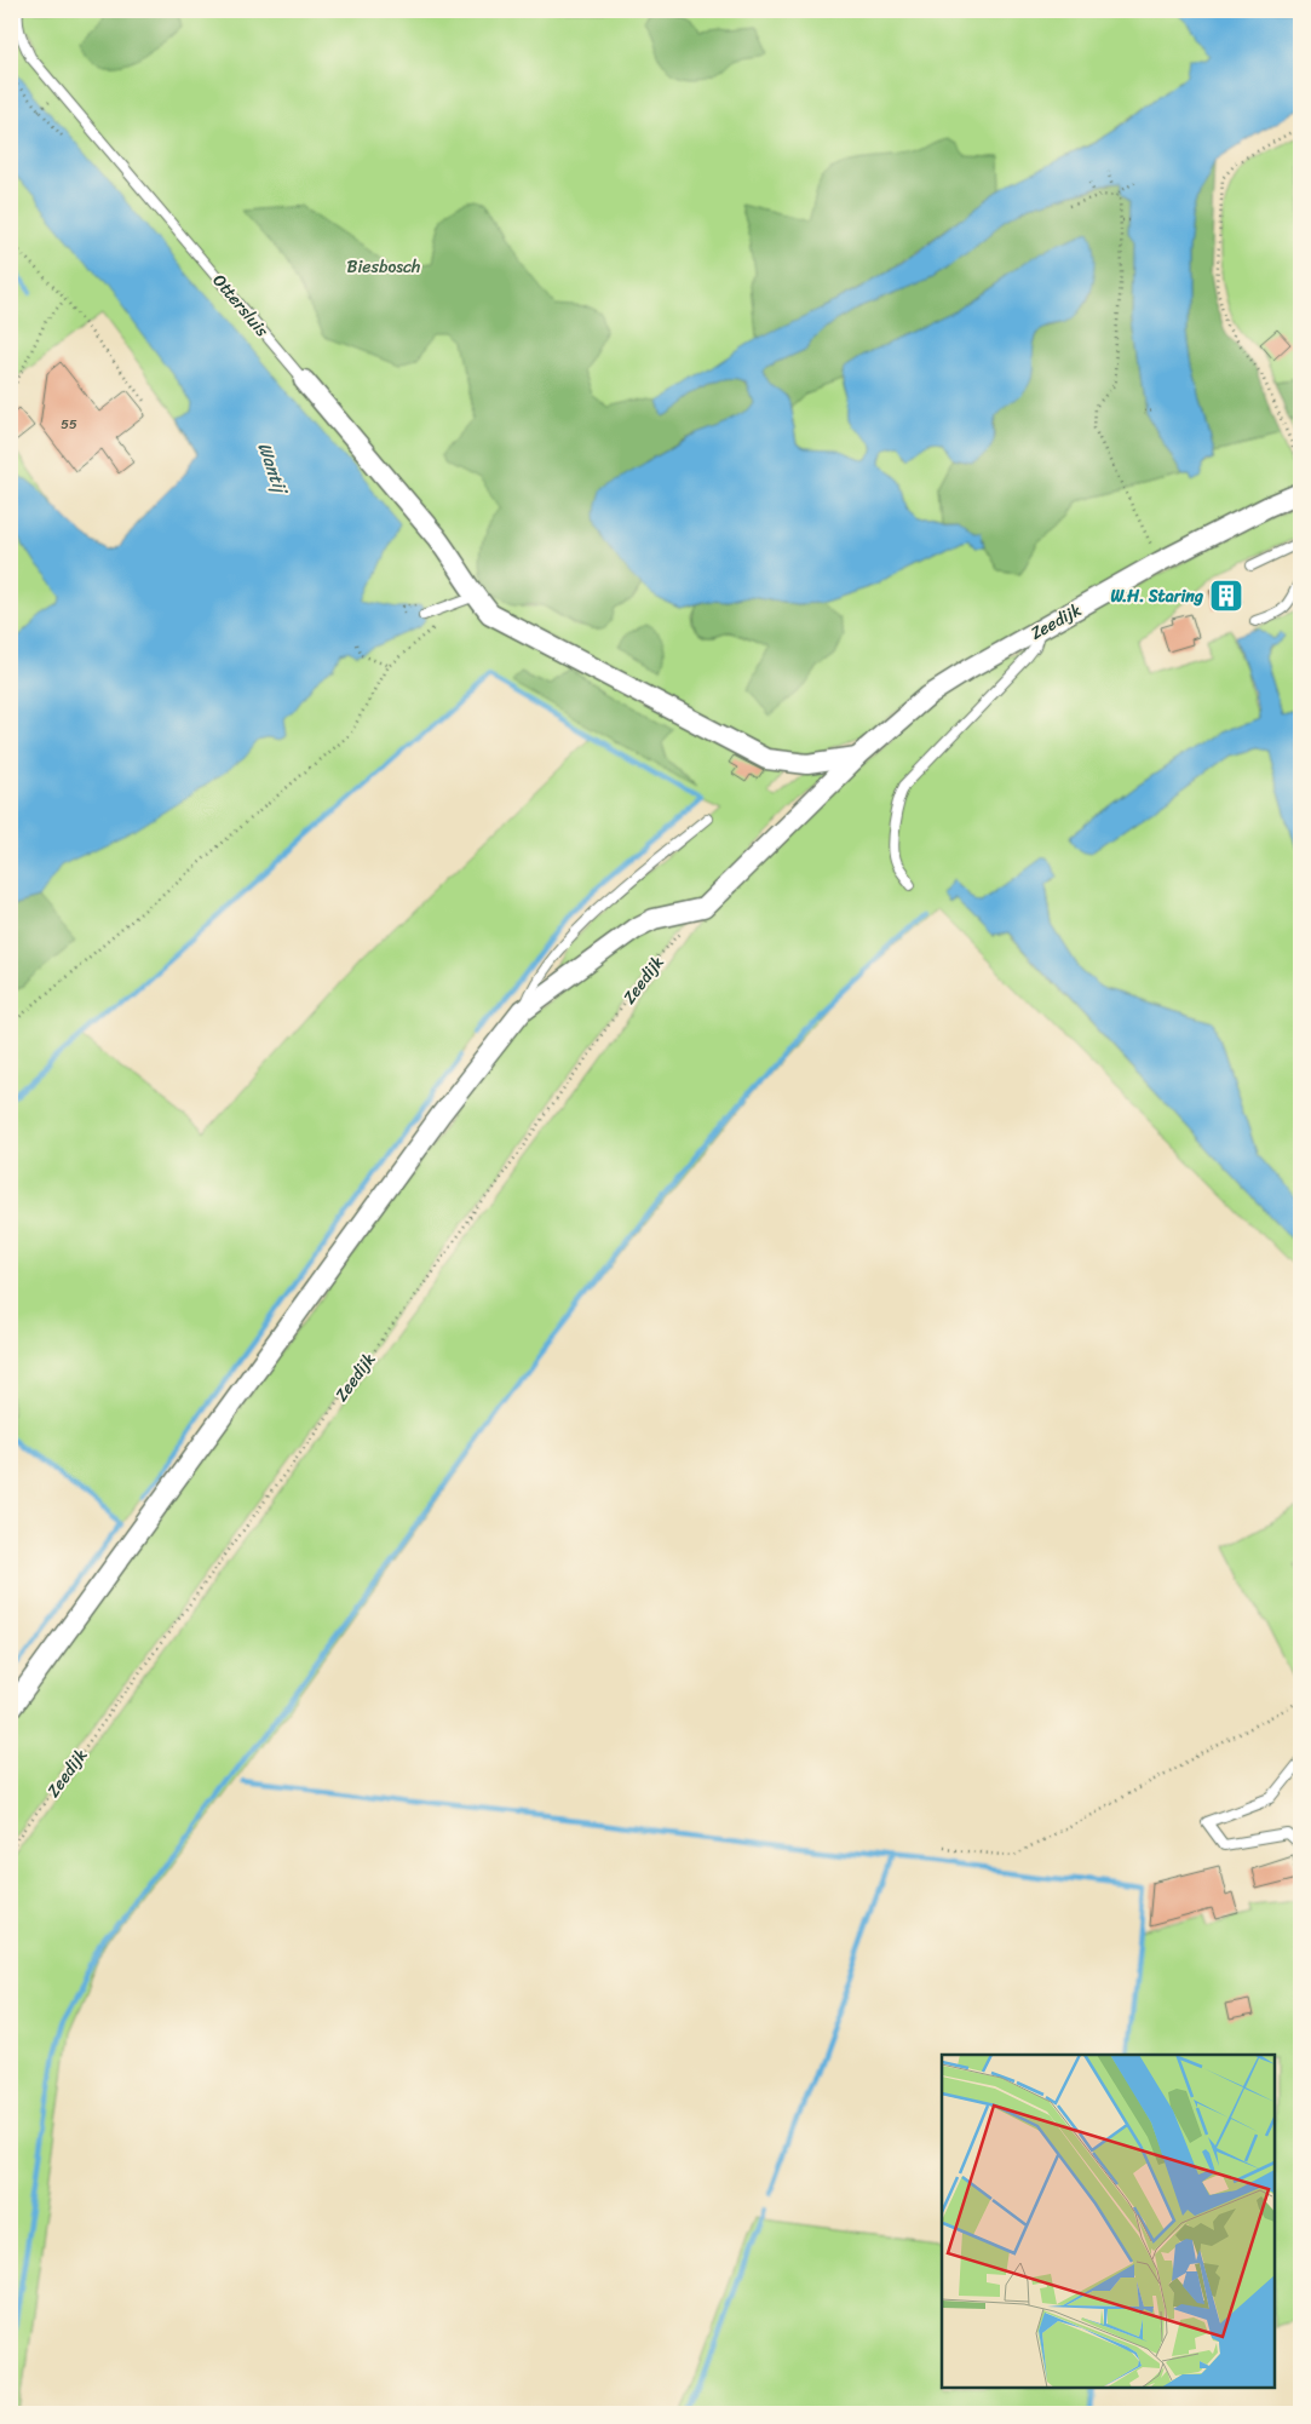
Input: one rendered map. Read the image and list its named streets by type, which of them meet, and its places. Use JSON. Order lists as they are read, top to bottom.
{
  "streets": {
    "street": ["Ottersluis", "Zeedijk"]
  },
  "water": ["Wantij"],
  "parks": ["Biesbosch"],
  "places": {
    "building": ["W.H. Staring"]
  },
  "house_numbers": ["55"]
}
